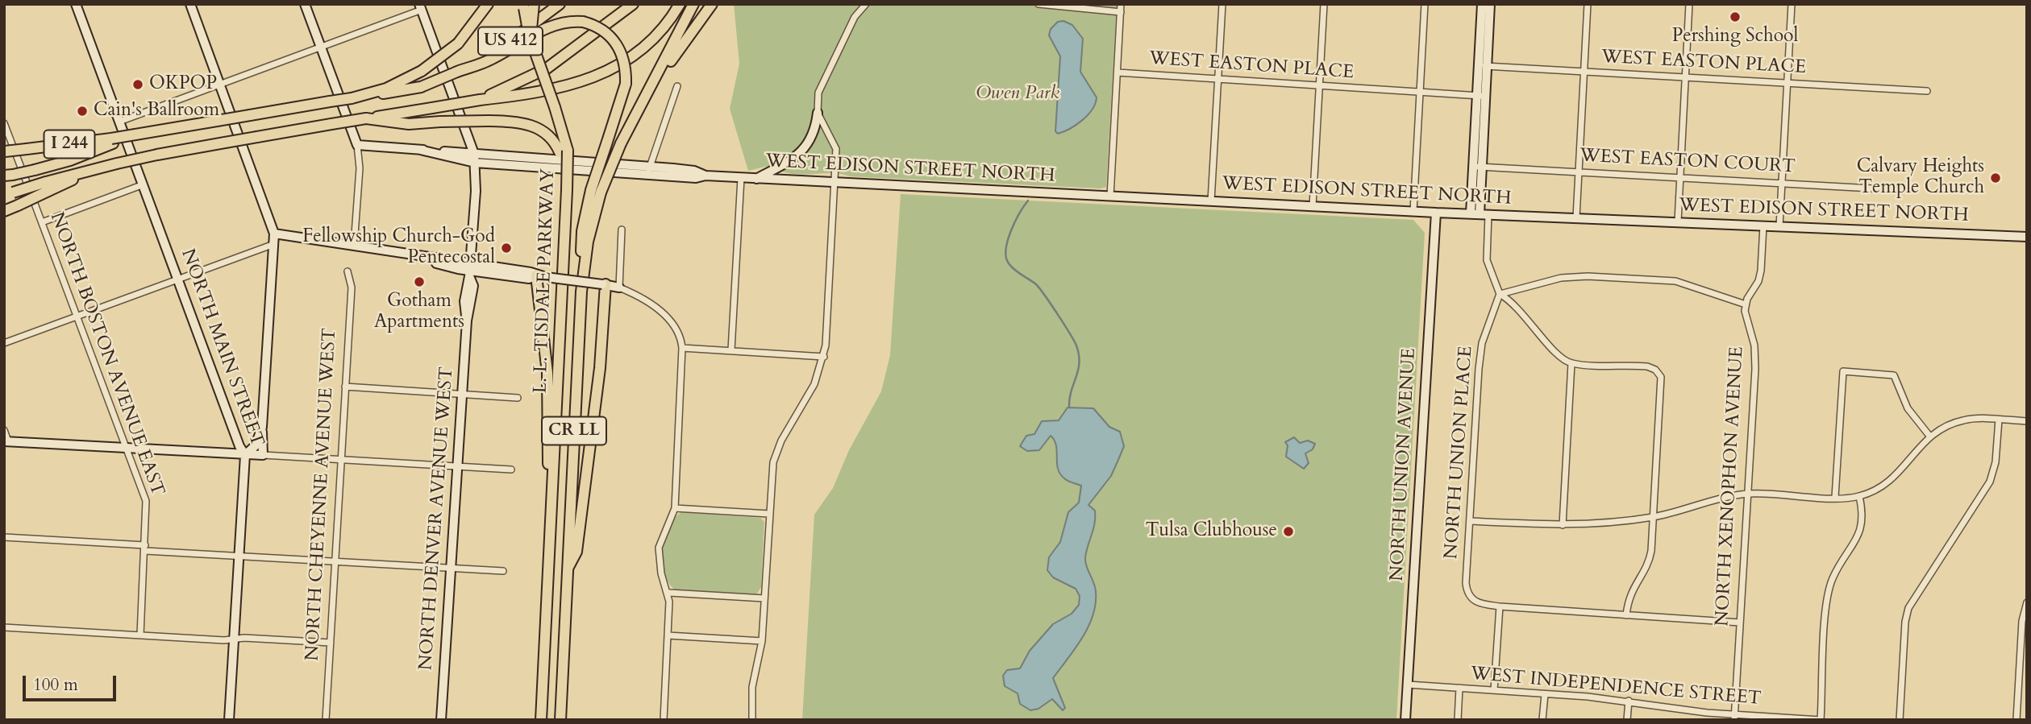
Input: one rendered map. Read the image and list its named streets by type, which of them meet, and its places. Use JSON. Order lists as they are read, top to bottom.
{
  "streets": {
    "highway": [
      "US 412",
      "I 244",
      "L. L. TISDALE PARKWAY",
      "CR LL"
    ],
    "street": [
      "WEST EASTON PLACE",
      "WEST EASTON COURT",
      "WEST EDISON STREET NORTH",
      "NORTH MAIN STREET",
      "NORTH BOSTON AVENUE EAST",
      "NORTH UNION PLACE",
      "NORTH UNION AVENUE",
      "NORTH XENOPHON AVENUE",
      "NORTH CHEYENNE AVENUE WEST",
      "NORTH DENVER AVENUE WEST",
      "WEST INDEPENDENCE STREET"
    ]
  },
  "crossings": [
    ["US 412", "I 244"],
    ["WEST EDISON STREET NORTH", "NORTH UNION AVENUE"],
    ["WEST EDISON STREET NORTH", "NORTH DENVER AVENUE WEST"],
    ["NORTH UNION AVENUE", "WEST INDEPENDENCE STREET"],
    ["NORTH XENOPHON AVENUE", "WEST INDEPENDENCE STREET"]
  ],
  "parks": ["Owen Park"],
  "places": [
    "Pershing School",
    "OKPOP",
    "Cain's Ballroom",
    "Calvary Heights Temple Church",
    "Fellowship Church-God Pentecostal",
    "Gotham Apartments",
    "Tulsa Clubhouse"
  ],
  "scale_bar": "100 m"
}
